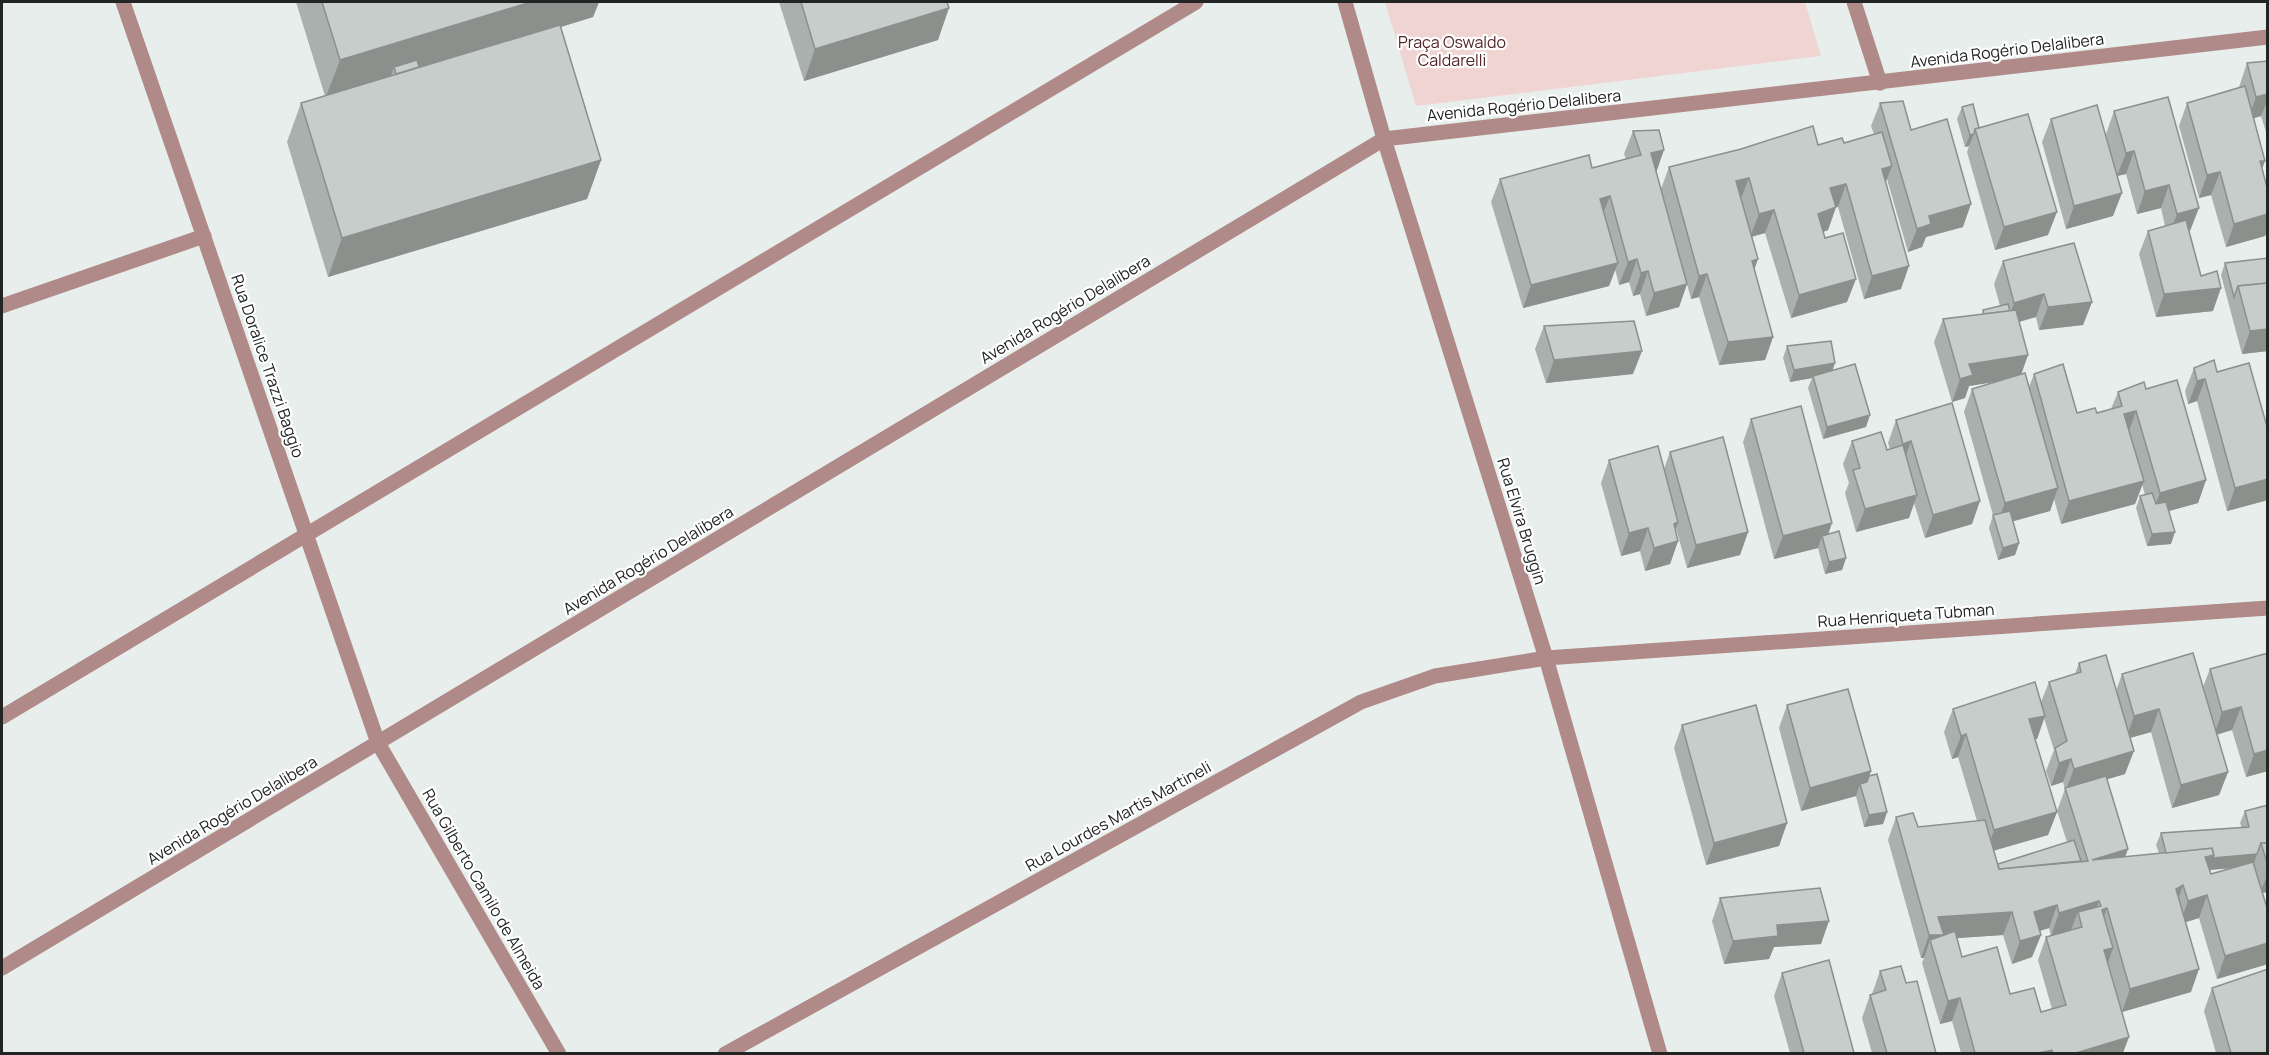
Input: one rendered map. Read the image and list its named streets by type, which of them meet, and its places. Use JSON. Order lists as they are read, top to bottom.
{
  "streets": {
    "street": [
      "Avenida Rogério Delalibera",
      "Rua Doralice Trazzi Baggio",
      "Rua Elvira Bruggin",
      "Rua Henriqueta Tubman",
      "Rua Lourdes Martis Martineli",
      "Rua Gilberto Camilo de Almeida"
    ]
  },
  "crossings": [
    ["Avenida Rogério Delalibera", "Rua Doralice Trazzi Baggio"],
    ["Avenida Rogério Delalibera", "Rua Elvira Bruggin"],
    ["Avenida Rogério Delalibera", "Rua Gilberto Camilo de Almeida"],
    ["Rua Doralice Trazzi Baggio", "Rua Gilberto Camilo de Almeida"],
    ["Rua Elvira Bruggin", "Rua Henriqueta Tubman"],
    ["Rua Elvira Bruggin", "Rua Lourdes Martis Martineli"],
    ["Rua Henriqueta Tubman", "Rua Lourdes Martis Martineli"]
  ],
  "parks": ["Praça Oswaldo Caldarelli"]
}
